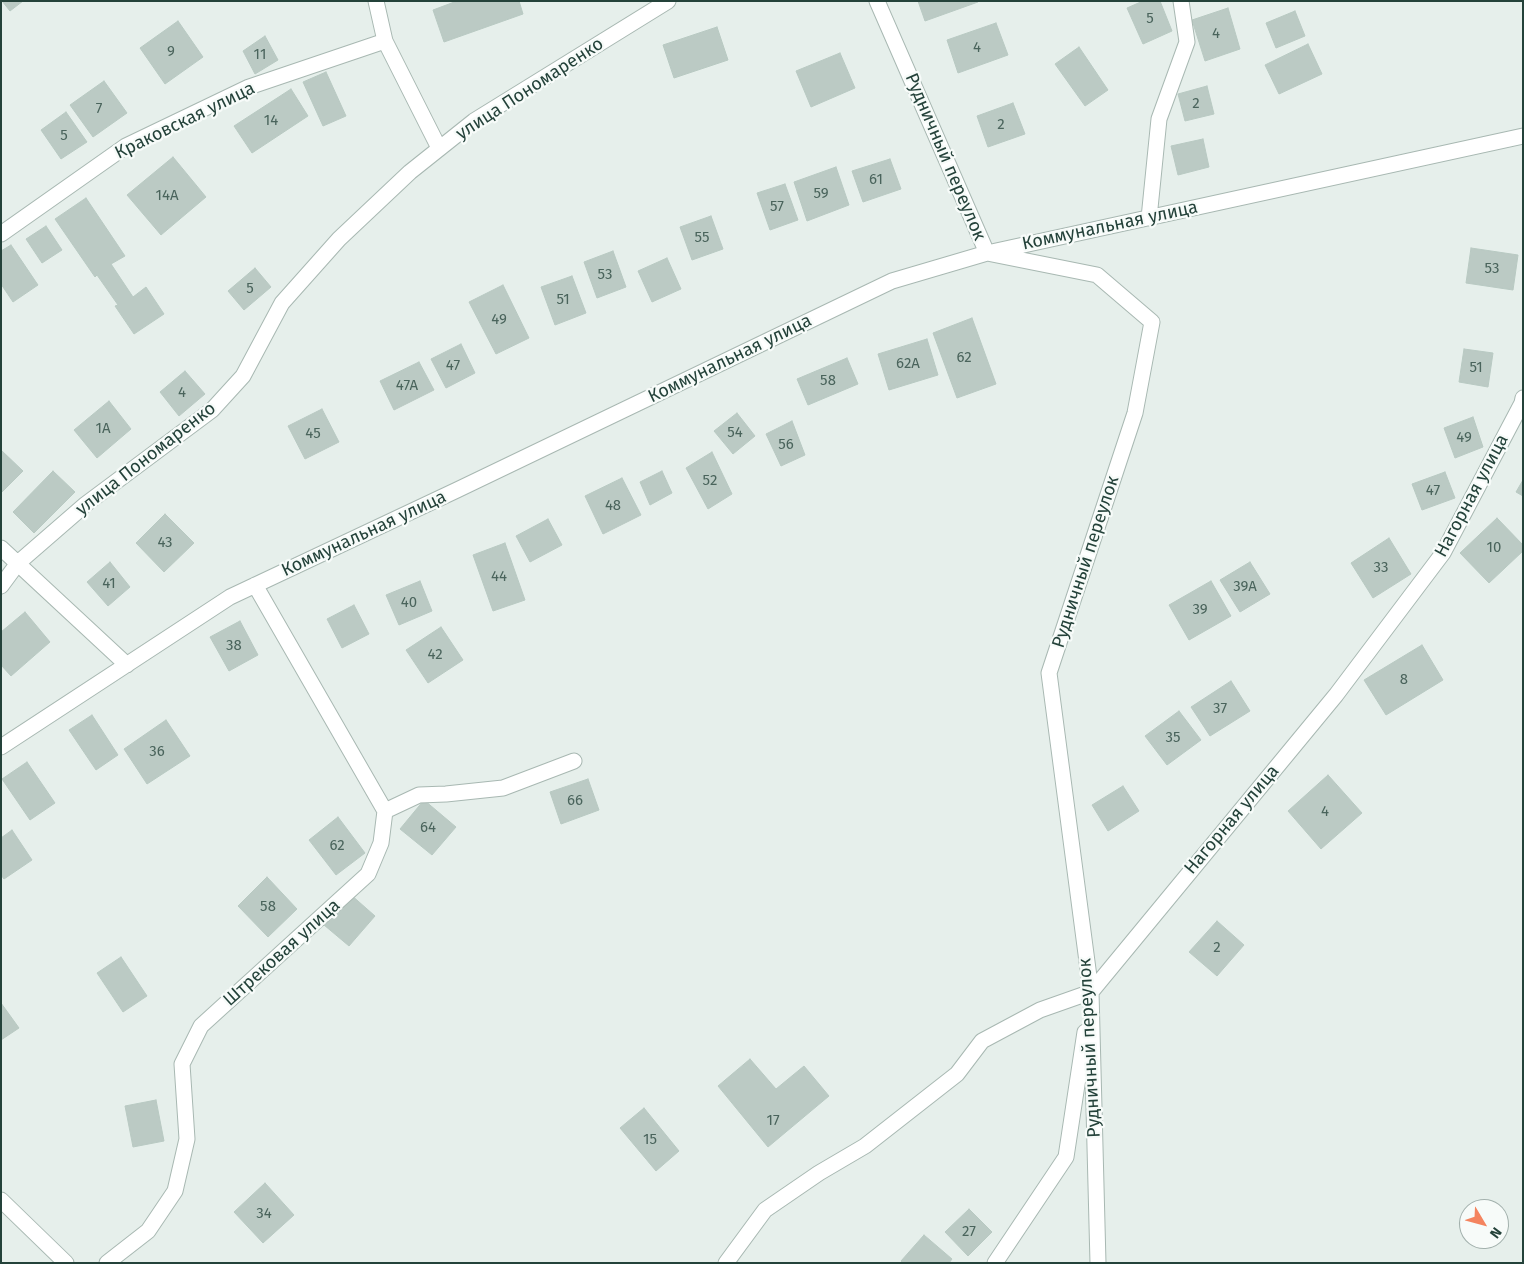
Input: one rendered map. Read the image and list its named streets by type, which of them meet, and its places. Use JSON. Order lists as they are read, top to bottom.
{
  "streets": {
    "street": [
      "улица Пономаренко",
      "Краковская улица",
      "Рудничный переулок",
      "Коммунальная улица",
      "Нагорная улица",
      "Штрековая улица"
    ]
  },
  "crossings": [
    ["Рудничный переулок", "Коммунальная улица"],
    ["Рудничный переулок", "Нагорная улица"]
  ],
  "house_numbers": [
    "5",
    "4",
    "4",
    "9",
    "11",
    "2",
    "7",
    "14",
    "2",
    "5",
    "61",
    "59",
    "14А",
    "57",
    "55",
    "53",
    "53",
    "5",
    "51",
    "49",
    "62",
    "62А",
    "47",
    "51",
    "58",
    "47А",
    "4",
    "1А",
    "54",
    "45",
    "49",
    "56",
    "52",
    "47",
    "48",
    "43",
    "10",
    "33",
    "44",
    "41",
    "39А",
    "40",
    "39",
    "38",
    "42",
    "8",
    "37",
    "35",
    "36",
    "66",
    "4",
    "64",
    "62",
    "58",
    "2",
    "17",
    "15",
    "34",
    "27"
  ],
  "north": "bottom right"
}
